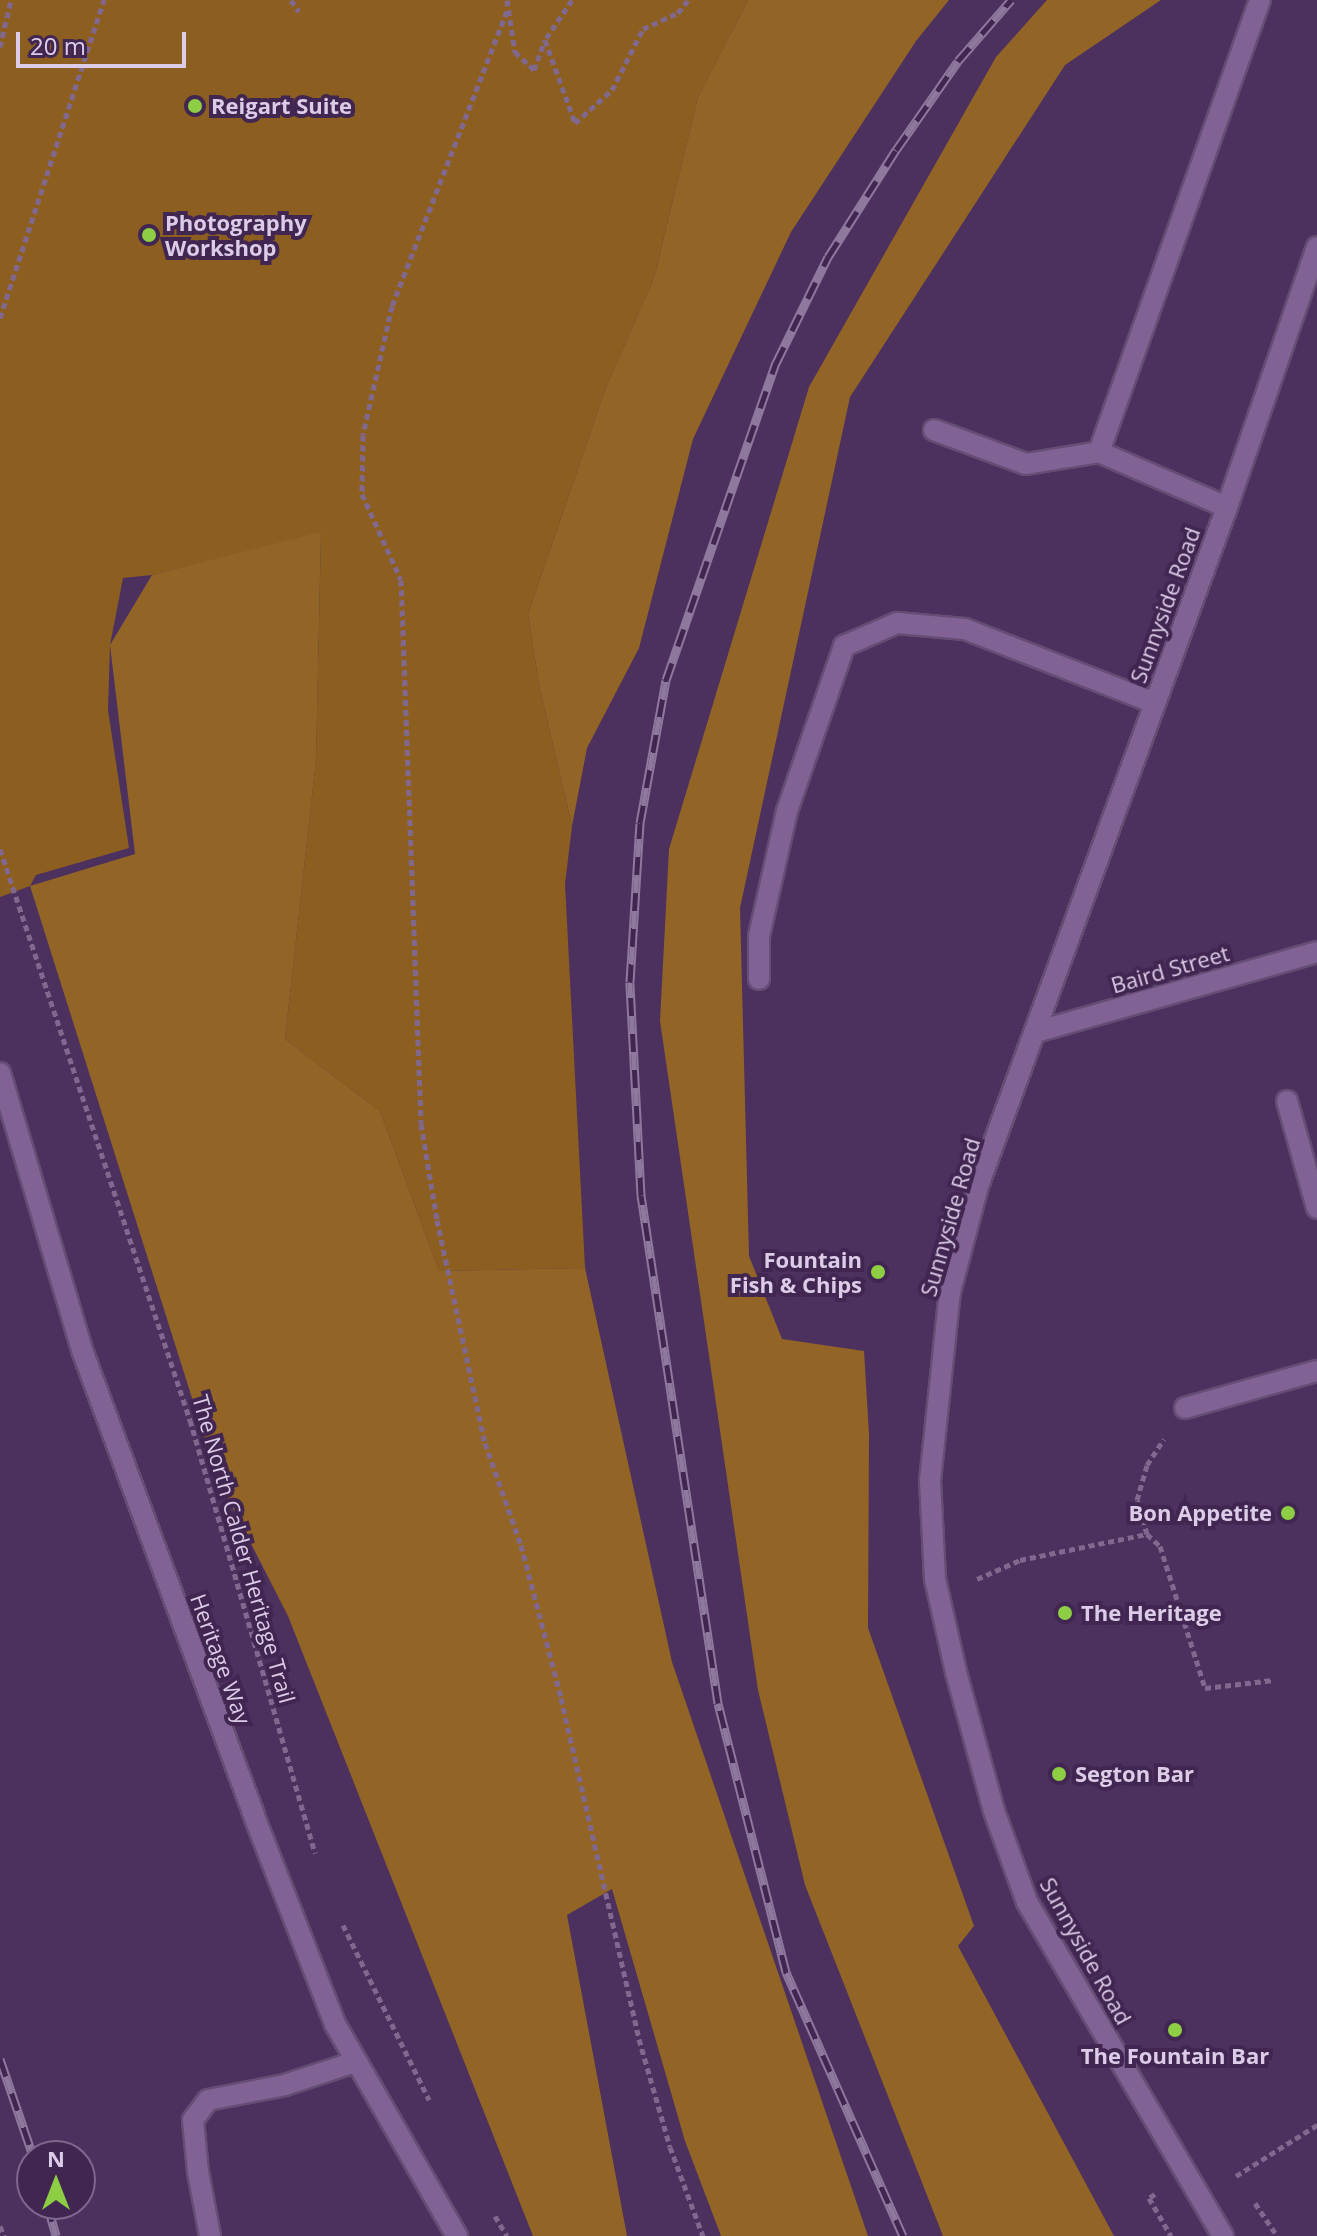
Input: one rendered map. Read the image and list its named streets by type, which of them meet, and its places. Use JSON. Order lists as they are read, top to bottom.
{
  "streets": {
    "main road": ["Sunnyside Road", "Baird Street", "Heritage Way"],
    "path": ["The North Calder Heritage Trail"]
  },
  "crossings": [
    ["Sunnyside Road", "Baird Street"]
  ],
  "places": [
    "Reigart Suite",
    "Photography Workshop",
    "Fountain Fish & Chips",
    "Bon Appetite",
    "The Heritage",
    "Segton Bar",
    "The Fountain Bar"
  ],
  "scale_bar": "20 m",
  "north": "top"
}
